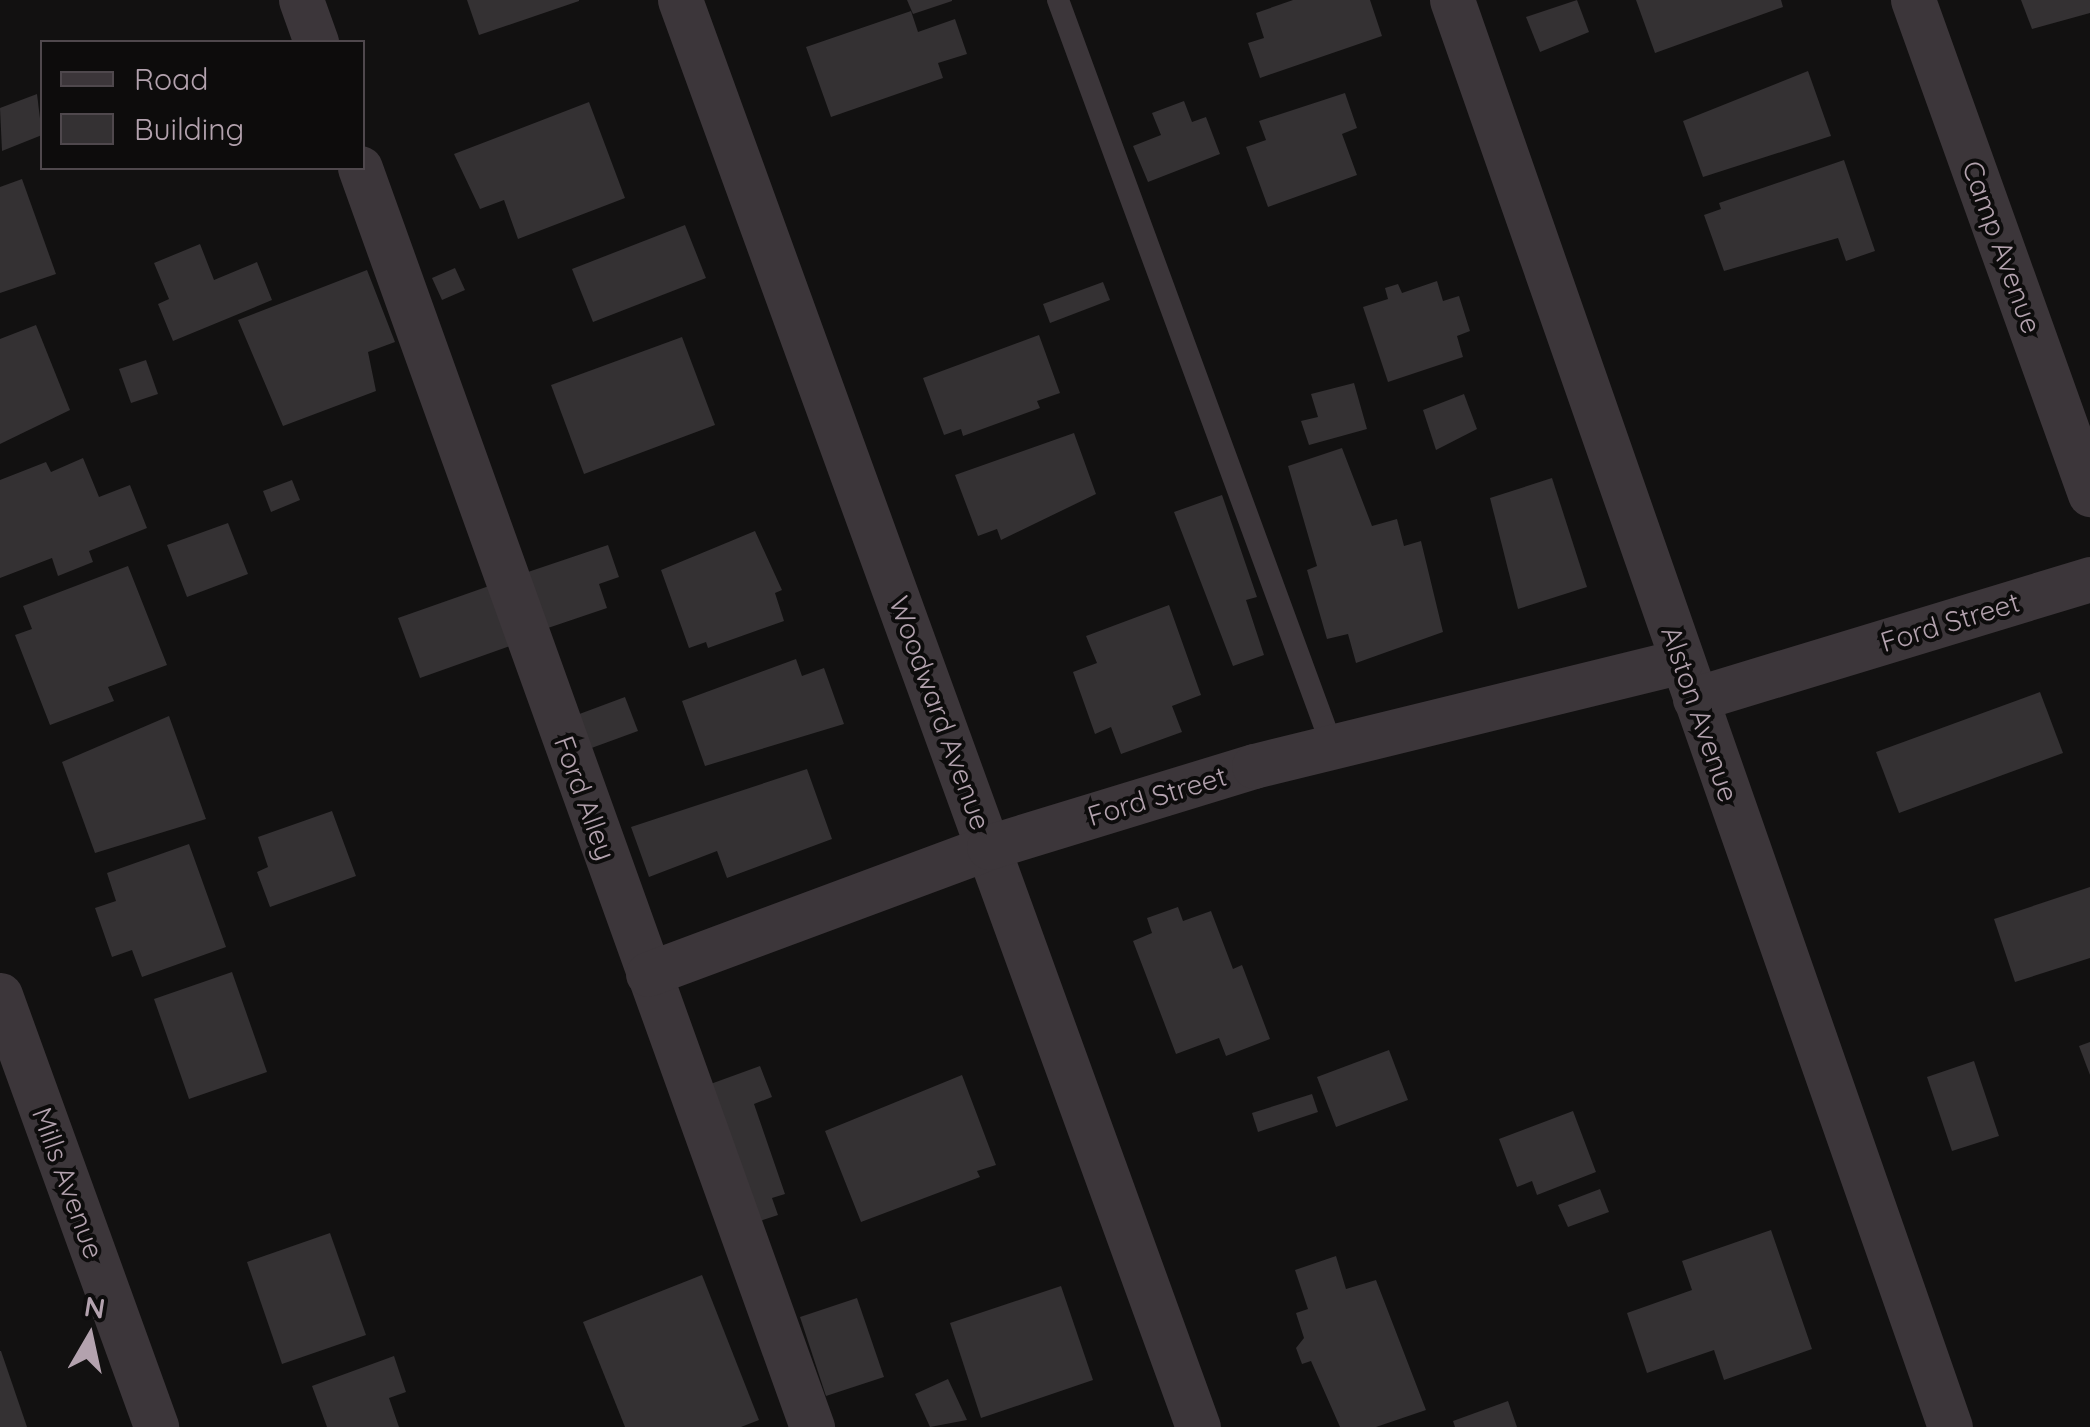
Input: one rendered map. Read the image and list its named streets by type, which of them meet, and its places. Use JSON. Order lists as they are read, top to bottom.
{
  "streets": {
    "street": [
      "Camp Avenue",
      "Ford Street",
      "Woodward Avenue",
      "Alston Avenue",
      "Ford Alley",
      "Mills Avenue"
    ]
  },
  "crossings": [
    ["Ford Street", "Woodward Avenue"],
    ["Ford Street", "Alston Avenue"],
    ["Ford Street", "Ford Alley"]
  ],
  "legend": ["Road", "Building"],
  "north": "top"
}
